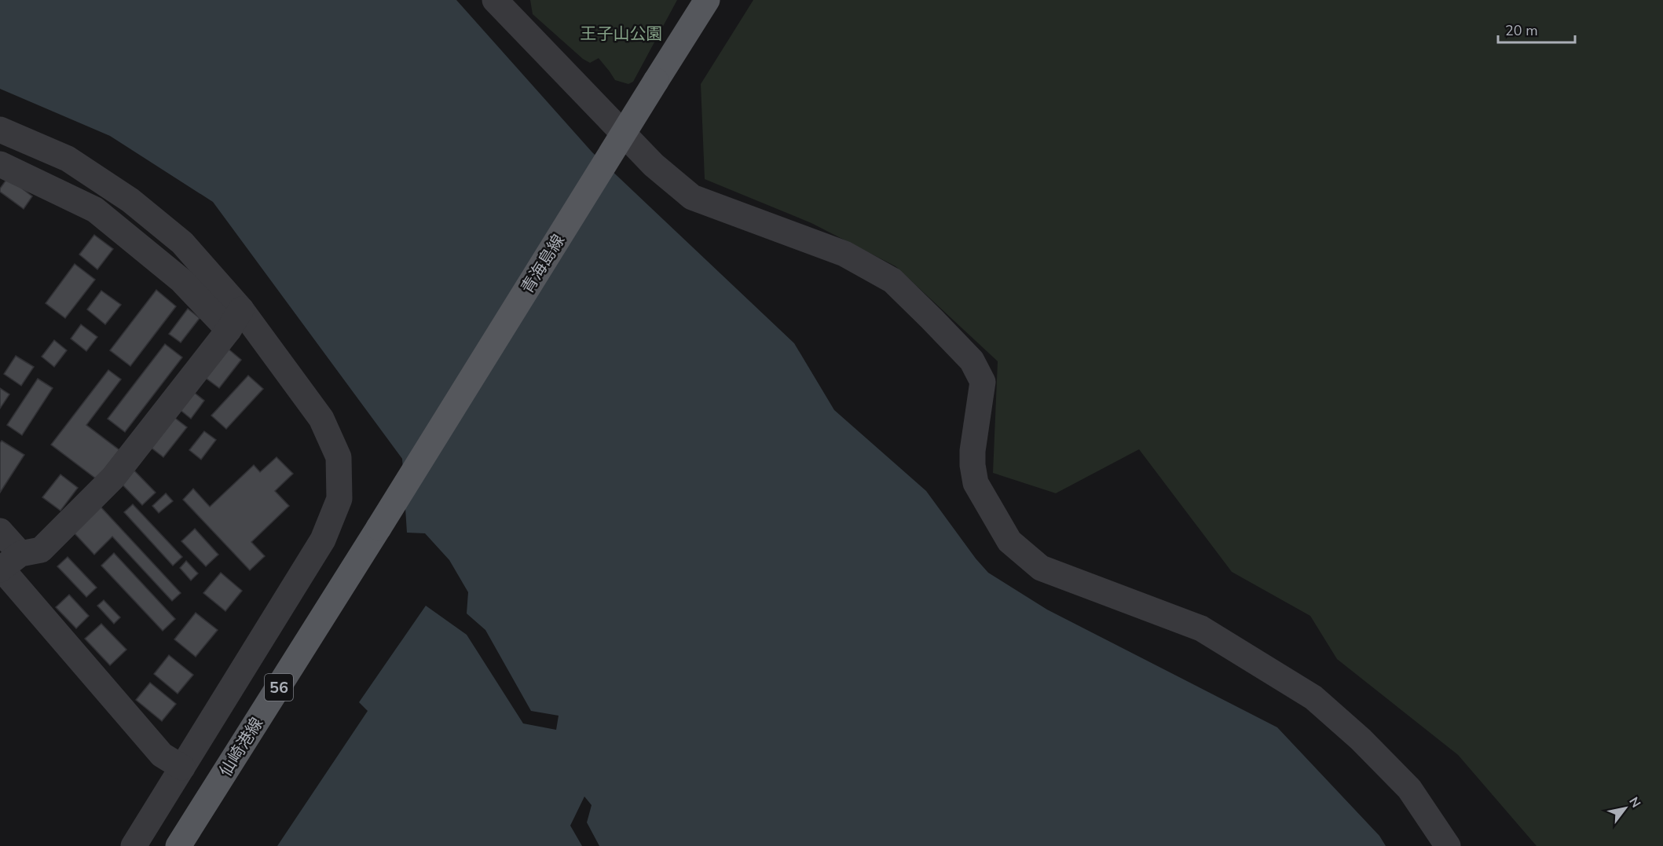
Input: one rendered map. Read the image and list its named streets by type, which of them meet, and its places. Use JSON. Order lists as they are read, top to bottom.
{
  "streets": {
    "main road": ["青海島線", "56", "仙崎港線"]
  },
  "crossings": [
    ["青海島線", "仙崎港線"]
  ],
  "parks": ["王子山公園"],
  "scale_bar": "20 m",
  "north": "top right"
}
